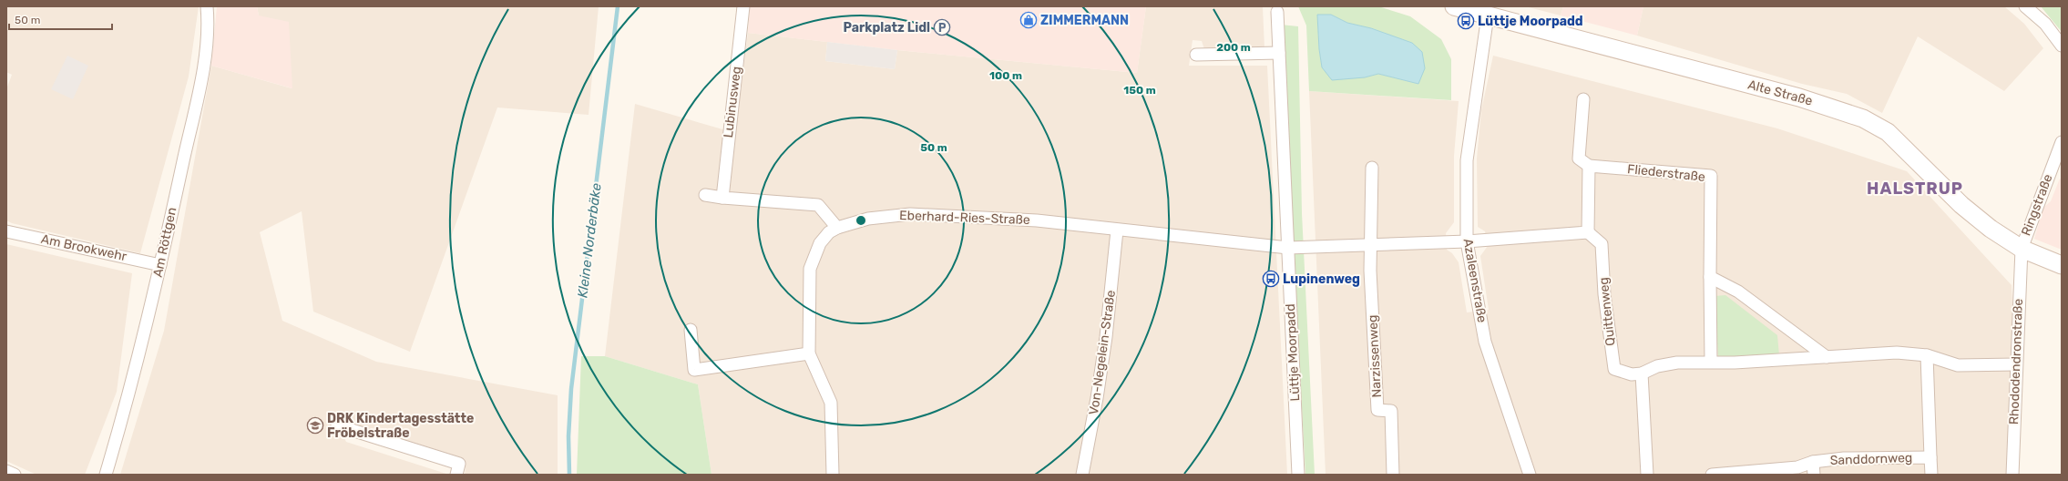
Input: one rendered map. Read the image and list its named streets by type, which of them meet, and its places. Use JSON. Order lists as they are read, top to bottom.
{
  "streets": {
    "street": [
      "Alte Straße",
      "Lubinusweg",
      "Fliederstraße",
      "Ringstraße",
      "Eberhard-Ries-Straße",
      "Am Röttgen",
      "Am Brookwehr",
      "Azaleenstraße",
      "Quittenweg",
      "Von-Negelein-Straße",
      "Lüttje Moorpadd",
      "Narzissenweg",
      "Rhododendronstraße",
      "Sanddornweg"
    ]
  },
  "crossings": [
    ["Alte Straße", "Ringstraße"],
    ["Alte Straße", "Azaleenstraße"],
    ["Alte Straße", "Rhododendronstraße"],
    ["Fliederstraße", "Quittenweg"],
    ["Ringstraße", "Rhododendronstraße"],
    ["Eberhard-Ries-Straße", "Von-Negelein-Straße"],
    ["Eberhard-Ries-Straße", "Lüttje Moorpadd"],
    ["Am Röttgen", "Am Brookwehr"]
  ],
  "districts": ["HALSTRUP"],
  "water": ["Kleine Norderbäke"],
  "places": {
    "shop": ["ZIMMERMANN"],
    "bus stop": ["Lüttje Moorpadd", "Lupinenweg"],
    "parking": ["Parkplatz Lidl"],
    "school or university": ["DRK Kindertagesstätte Fröbelstraße"]
  },
  "scale_bar": "50 m",
  "rings": [
    "200 m",
    "100 m",
    "150 m",
    "50 m"
  ]
}
